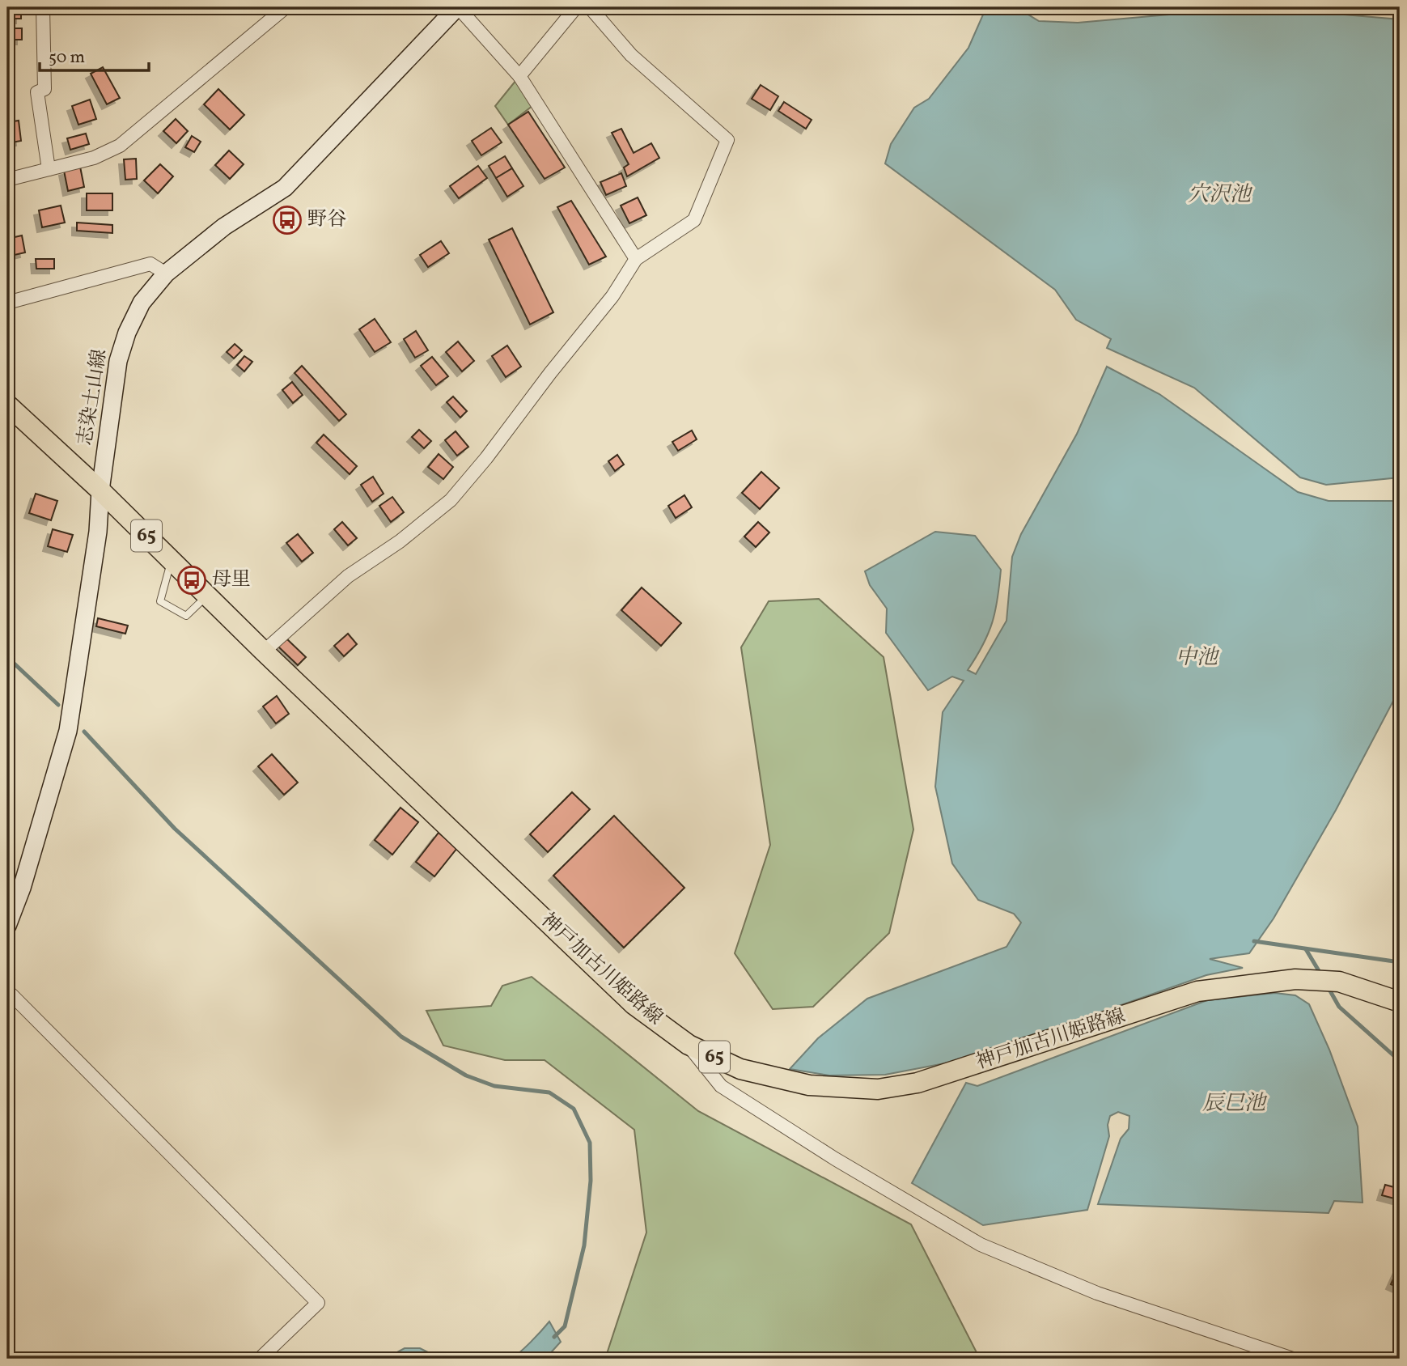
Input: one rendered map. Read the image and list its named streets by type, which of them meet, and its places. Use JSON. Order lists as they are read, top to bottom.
{
  "streets": {
    "main road": ["志染土山線", "65", "神戸加古川姫路線"]
  },
  "crossings": [
    ["志染土山線", "神戸加古川姫路線"]
  ],
  "water": ["穴沢池", "中池", "辰巳池"],
  "places": {
    "bus stop": ["野谷", "母里"]
  },
  "scale_bar": "50 m"
}
